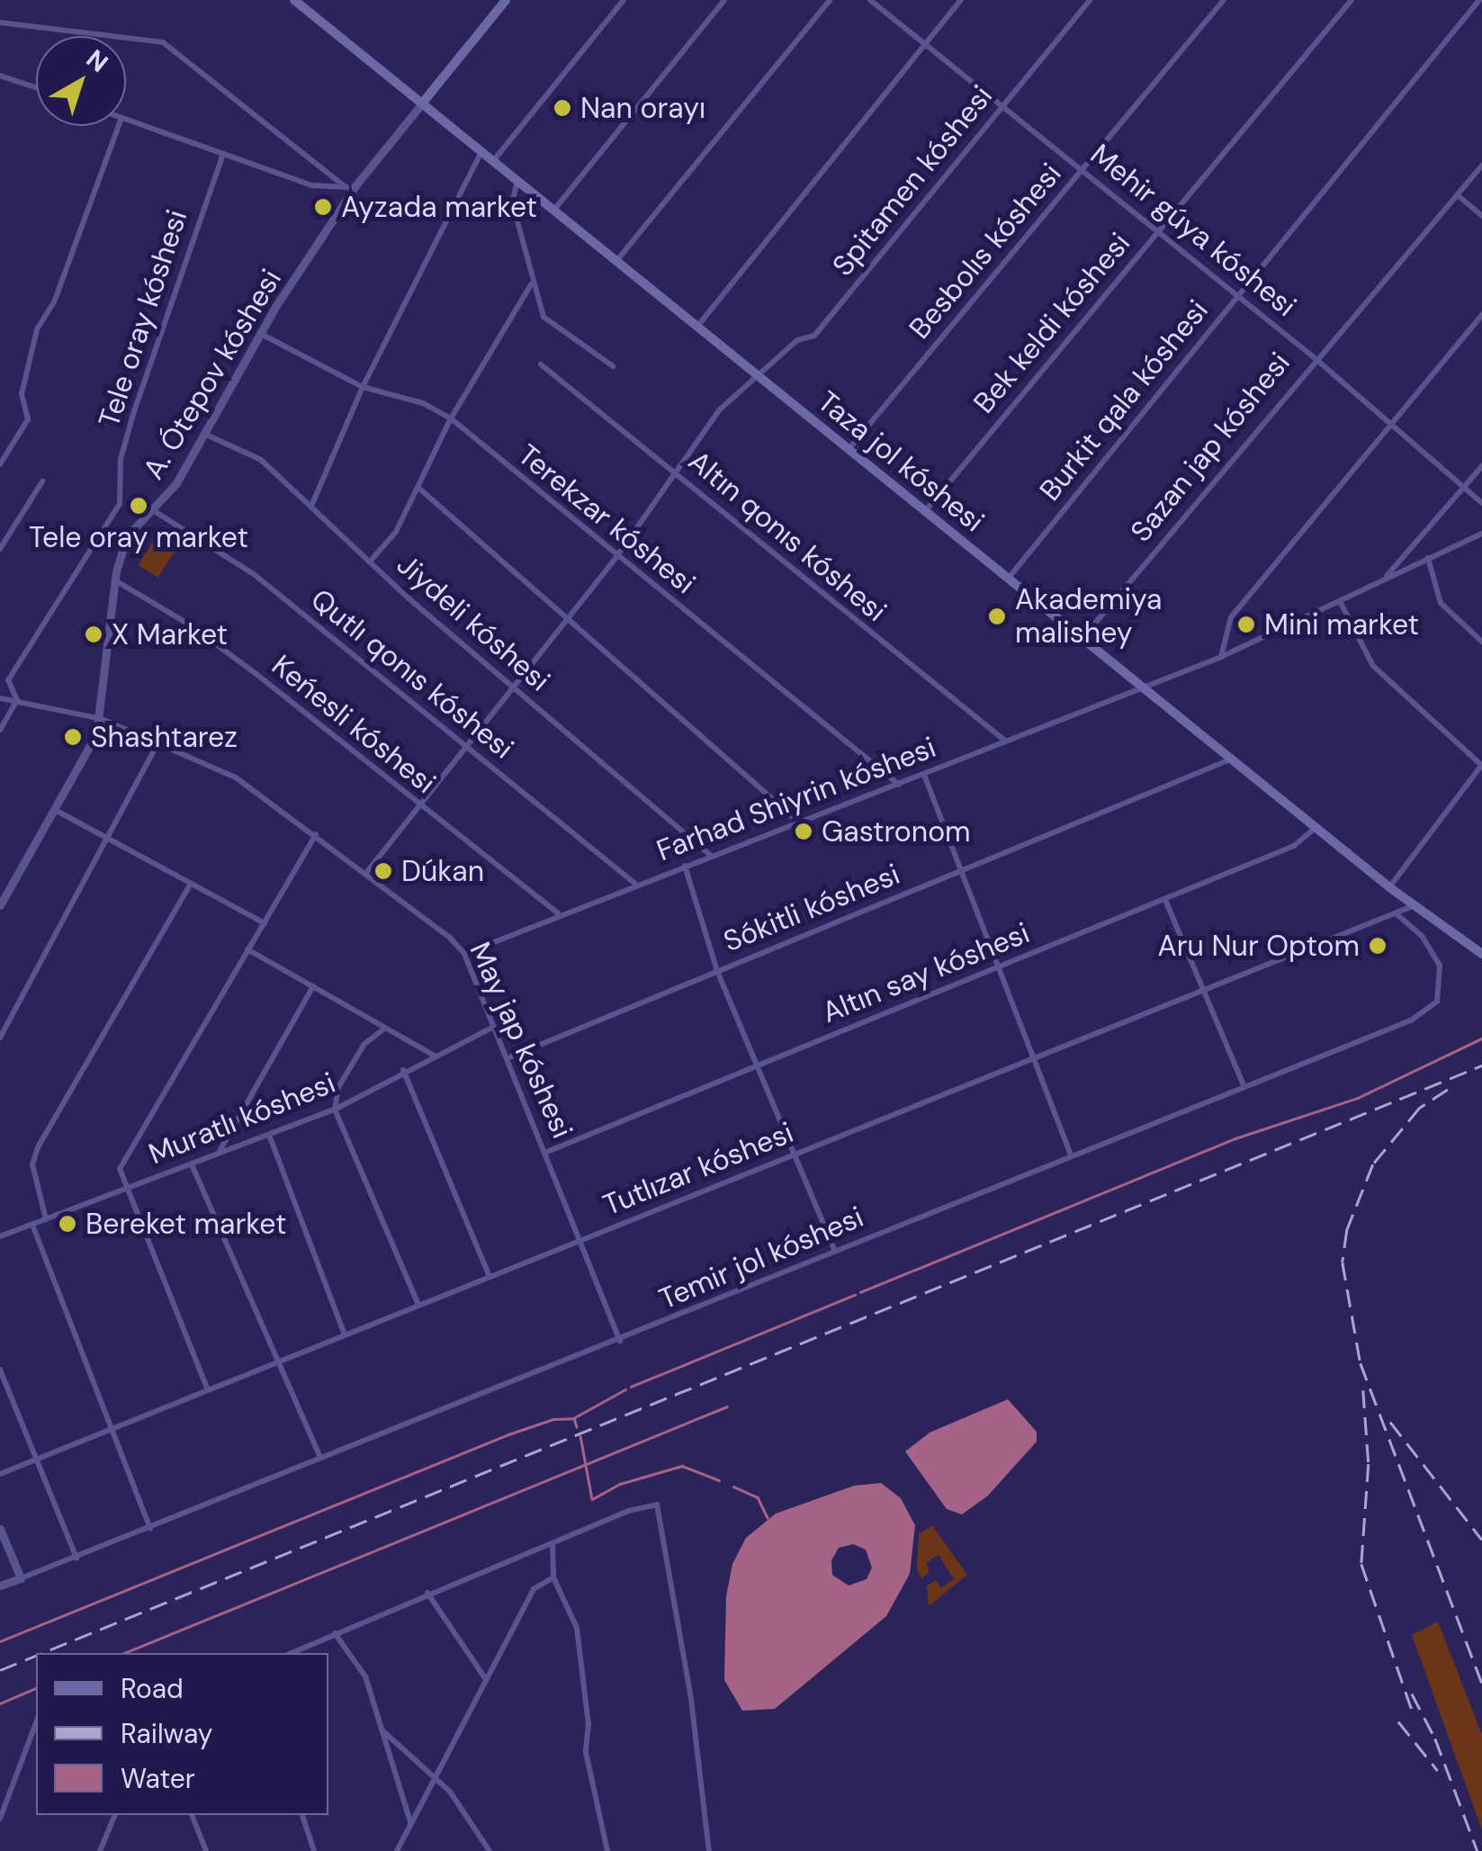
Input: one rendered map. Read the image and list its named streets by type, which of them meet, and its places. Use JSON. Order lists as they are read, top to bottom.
{
  "streets": {
    "main road": ["A. Ótepov kóshesi", "Taza jol kóshesi"],
    "street": [
      "Spitamen kóshesi",
      "Mehir gúyа kóshesi",
      "Besbolıs kóshesi",
      "Tele oray kóshesi",
      "Bek keldi kóshesi",
      "Burkit qala kóshesi",
      "Sazan jap kóshesi",
      "Terekzar kóshesi",
      "Altın qonıs kóshesi",
      "Jiydeli kóshesi",
      "Qutlı qonıs kóshesi",
      "Keńesli kóshesi",
      "Farhad Shiyrin kóshesi",
      "Sókitli kóshesi",
      "Altın say kóshesi",
      "May jap kóshesi",
      "Muratlı kóshesi",
      "Tutlızar kóshesi",
      "Temir jol kóshesi"
    ]
  },
  "crossings": [
    ["Spitamen kóshesi", "Mehir gúyа kóshesi"],
    ["Spitamen kóshesi", "Taza jol kóshesi"],
    ["Spitamen kóshesi", "Terekzar kóshesi"],
    ["Spitamen kóshesi", "Altın qonıs kóshesi"],
    ["Spitamen kóshesi", "Jiydeli kóshesi"],
    ["Spitamen kóshesi", "Qutlı qonıs kóshesi"],
    ["Spitamen kóshesi", "Keńesli kóshesi"],
    ["Spitamen kóshesi", "May jap kóshesi"],
    ["Mehir gúyа kóshesi", "Besbolıs kóshesi"],
    ["Mehir gúyа kóshesi", "Bek keldi kóshesi"],
    ["Mehir gúyа kóshesi", "Burkit qala kóshesi"],
    ["Mehir gúyа kóshesi", "Sazan jap kóshesi"],
    ["Besbolıs kóshesi", "Taza jol kóshesi"],
    ["Tele oray kóshesi", "May jap kóshesi"],
    ["Bek keldi kóshesi", "Taza jol kóshesi"],
    ["A. Ótepov kóshesi", "Taza jol kóshesi"],
    ["A. Ótepov kóshesi", "Terekzar kóshesi"],
    ["A. Ótepov kóshesi", "Jiydeli kóshesi"],
    ["A. Ótepov kóshesi", "Qutlı qonıs kóshesi"],
    ["A. Ótepov kóshesi", "Keńesli kóshesi"],
    ["A. Ótepov kóshesi", "May jap kóshesi"],
    ["Burkit qala kóshesi", "Taza jol kóshesi"],
    ["Sazan jap kóshesi", "Taza jol kóshesi"],
    ["Taza jol kóshesi", "Farhad Shiyrin kóshesi"],
    ["Taza jol kóshesi", "Sókitli kóshesi"],
    ["Taza jol kóshesi", "Altın say kóshesi"],
    ["Taza jol kóshesi", "Tutlızar kóshesi"],
    ["Terekzar kóshesi", "Farhad Shiyrin kóshesi"],
    ["Altın qonıs kóshesi", "Farhad Shiyrin kóshesi"],
    ["Jiydeli kóshesi", "Farhad Shiyrin kóshesi"],
    ["Qutlı qonıs kóshesi", "Farhad Shiyrin kóshesi"],
    ["Keńesli kóshesi", "Farhad Shiyrin kóshesi"],
    ["Farhad Shiyrin kóshesi", "May jap kóshesi"],
    ["Sókitli kóshesi", "May jap kóshesi"],
    ["Altın say kóshesi", "May jap kóshesi"],
    ["May jap kóshesi", "Muratlı kóshesi"],
    ["May jap kóshesi", "Tutlızar kóshesi"],
    ["May jap kóshesi", "Temir jol kóshesi"],
    ["Tutlızar kóshesi", "Temir jol kóshesi"]
  ],
  "places": [
    "Nan orayı",
    "Ayzada market",
    "Tele oray market",
    "Akademiya malishey",
    "Mini market",
    "X Market",
    "Shashtarez",
    "Gastronom",
    "Dúkan",
    "Aru Nur Optom",
    "Bereket market"
  ],
  "legend": ["Road", "Railway", "Water"],
  "north": "top right"
}
